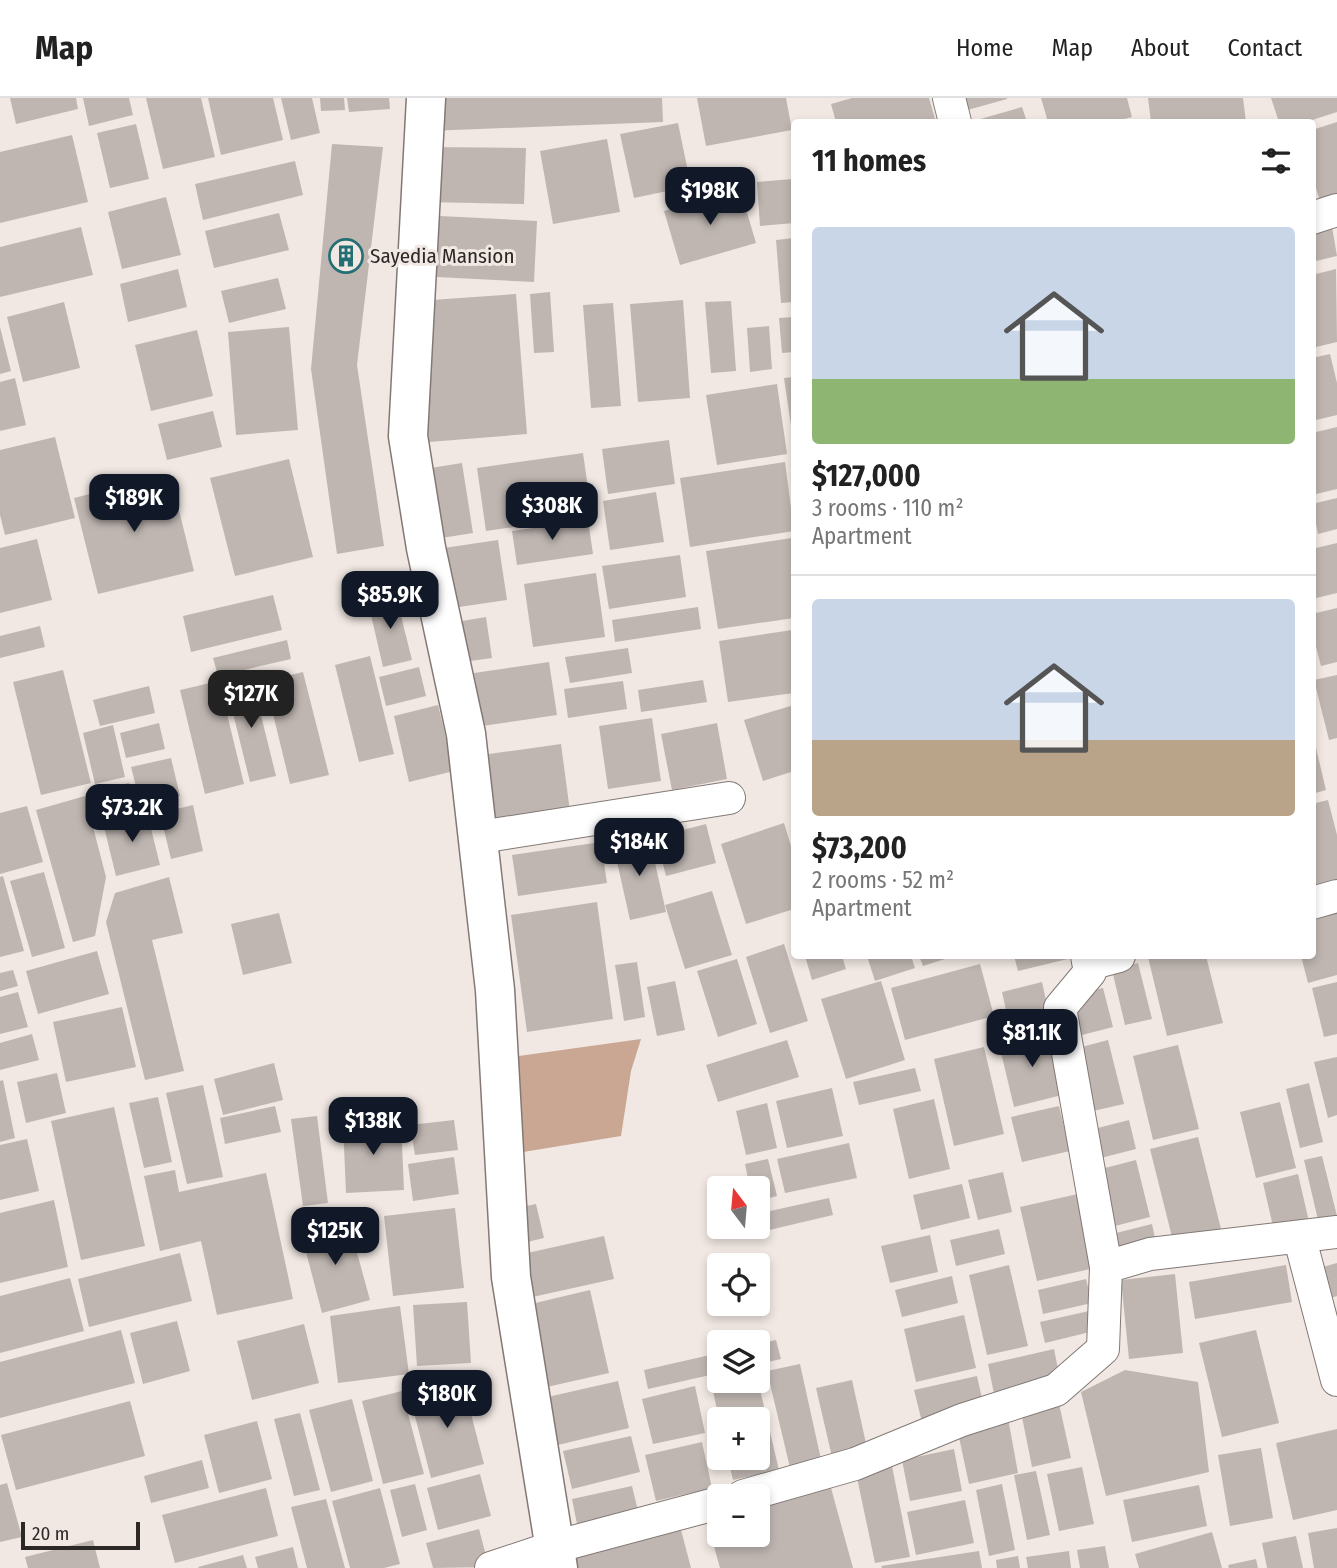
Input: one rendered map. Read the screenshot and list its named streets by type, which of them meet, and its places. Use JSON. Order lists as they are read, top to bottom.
{
  "places": {
    "building": ["Sayedia Mansion"]
  },
  "scale_bar": "20 m",
  "north": "top",
  "page": {
    "header": "Map",
    "nav": [
      "Home",
      "Map",
      "About",
      "Contact"
    ],
    "heading": "11 homes",
    "price": [
      "$198K",
      "$189K",
      "$308K",
      "$85.9K",
      "$127K",
      "$73.2K",
      "$184K",
      "$81.1K",
      "$138K",
      "$125K",
      "$180K"
    ],
    "list": [
      {
        "name": "$127,000",
        "note": "3 rooms · 110 m² · Apartment"
      },
      {
        "name": "$73,200",
        "note": "2 rooms · 52 m² · Apartment"
      }
    ],
    "map_buttons": ["+", "−"],
    "scale": "20 m"
  }
}
